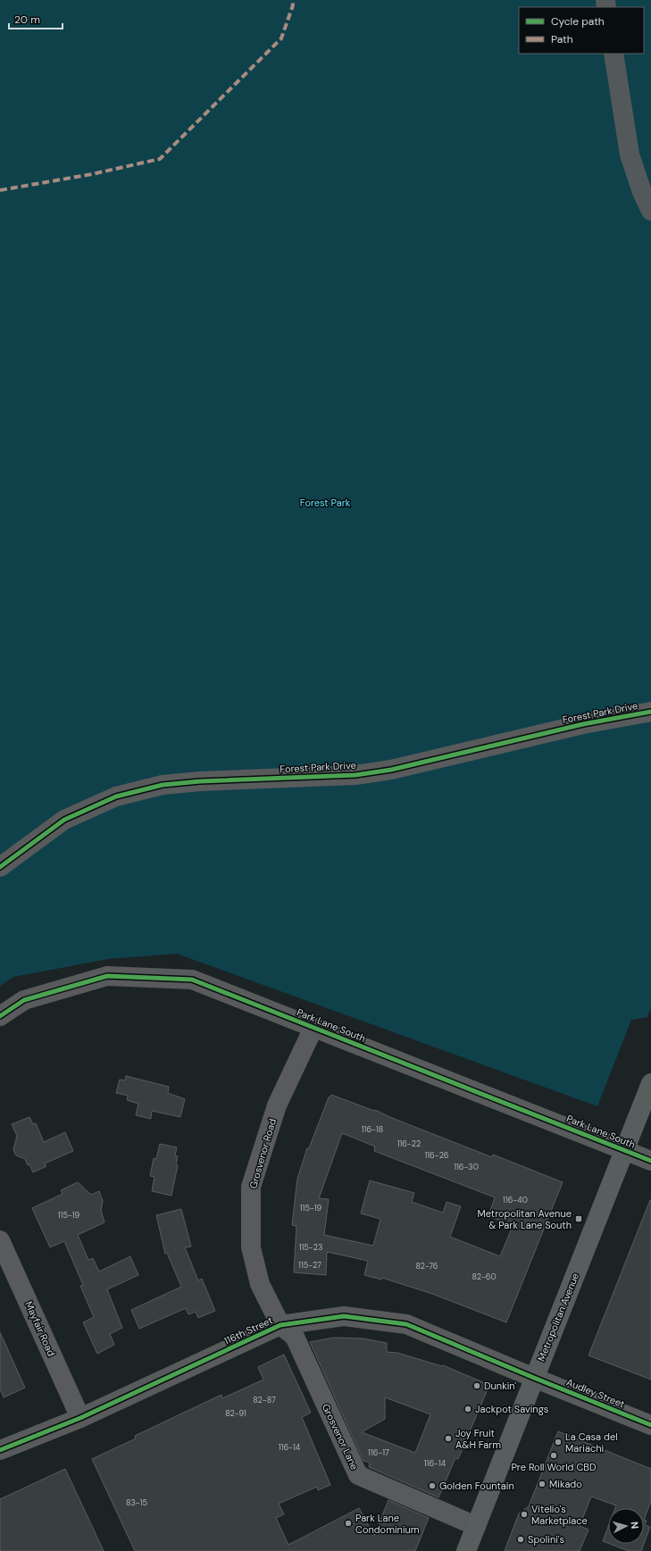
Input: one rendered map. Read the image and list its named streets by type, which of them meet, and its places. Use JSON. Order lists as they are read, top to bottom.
{
  "streets": {
    "main road": ["Metropolitan Avenue"],
    "street": [
      "Forest Park Drive",
      "Park Lane South",
      "Grosvenor Road",
      "Mayfair Road",
      "116th Street",
      "Audley Street",
      "Grosvenor Lane"
    ]
  },
  "crossings": [
    ["Park Lane South", "Grosvenor Road"],
    ["Park Lane South", "Metropolitan Avenue"],
    ["Grosvenor Road", "116th Street"],
    ["Grosvenor Road", "Grosvenor Lane"],
    ["Metropolitan Avenue", "116th Street"],
    ["Metropolitan Avenue", "Audley Street"],
    ["Metropolitan Avenue", "Grosvenor Lane"],
    ["Mayfair Road", "116th Street"],
    ["116th Street", "Audley Street"],
    ["116th Street", "Grosvenor Lane"]
  ],
  "parks": ["Forest Park"],
  "places": {
    "transit": ["Metropolitan Avenue & Park Lane South"],
    "other": [
      "Dunkin'",
      "Jackpot Savings",
      "Joy Fruit A&H Farm",
      "La Casa del Mariachi",
      "Pre Roll World CBD",
      "Mikado",
      "Golden Fountain",
      "Vitelio's Marketplace",
      "Park Lane Condominium",
      "Spolini's"
    ]
  },
  "house_numbers": [
    "116-18",
    "116-22",
    "116-26",
    "116-30",
    "116-40",
    "115-19",
    "115-19",
    "115-23",
    "115-27",
    "82-76",
    "82-60",
    "82-87",
    "82-91",
    "116-14",
    "116-17",
    "116-14",
    "83-15"
  ],
  "legend": ["Cycle path", "Path"],
  "scale_bar": "20 m",
  "north": "right"
}
